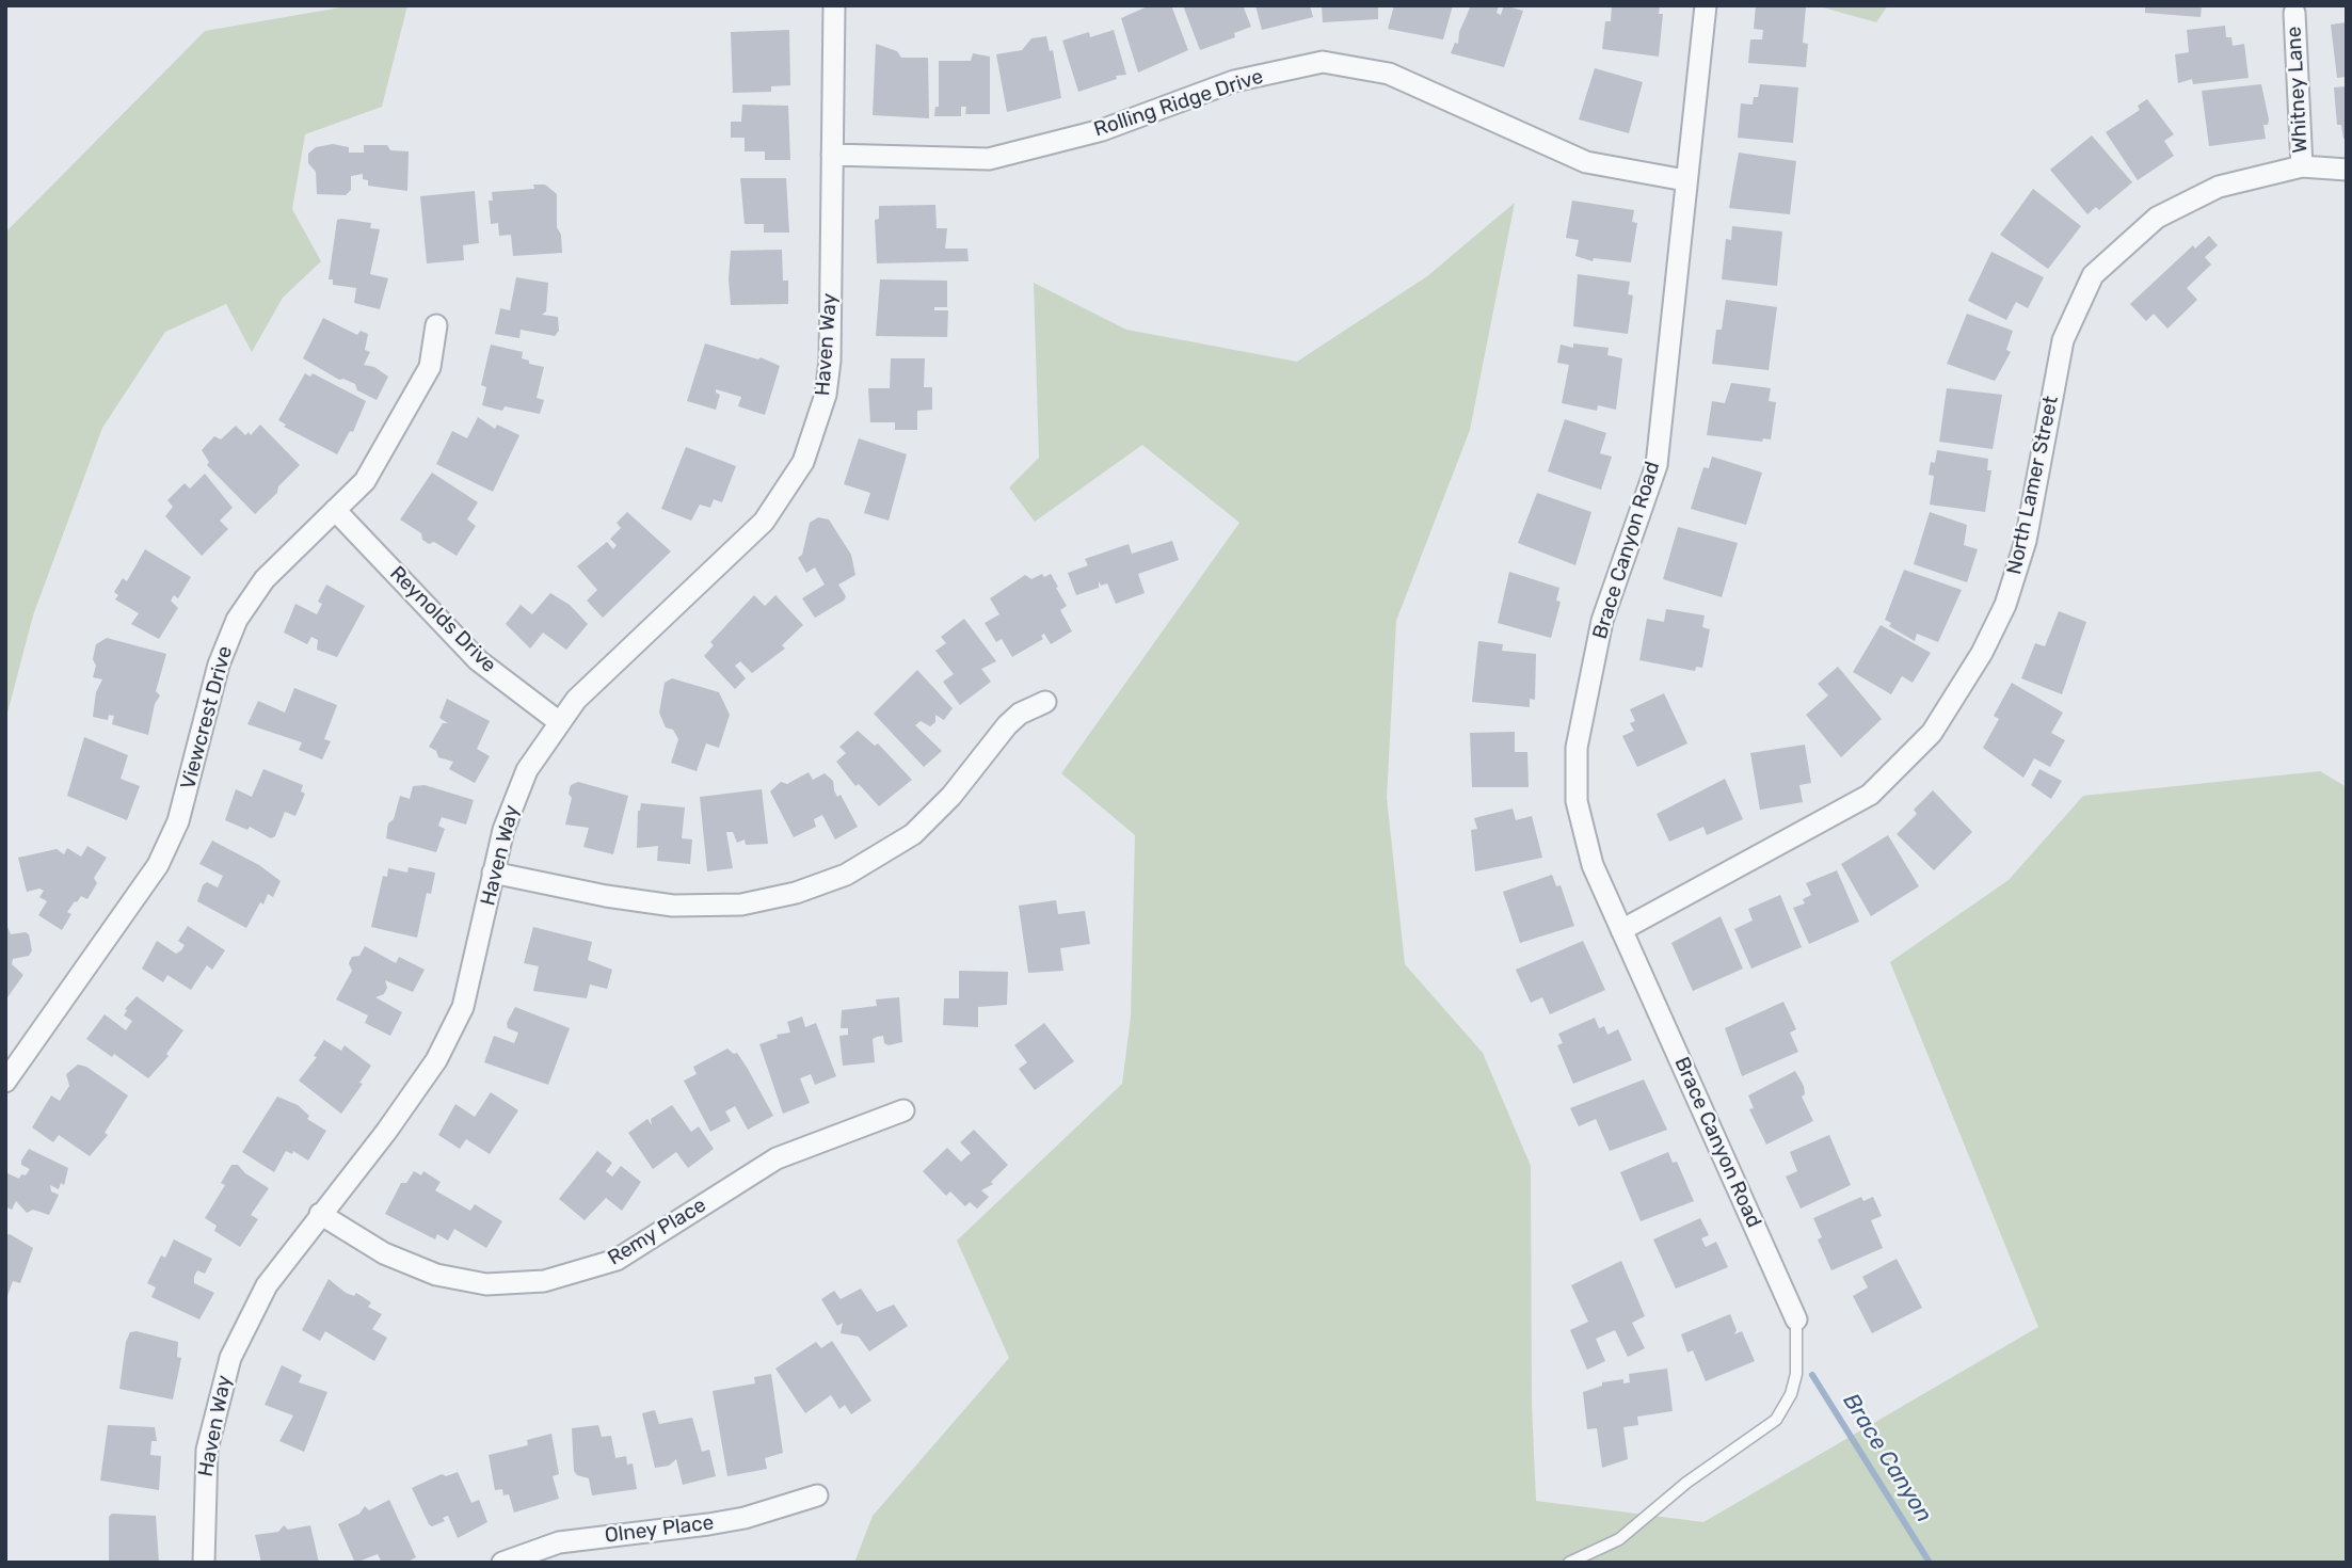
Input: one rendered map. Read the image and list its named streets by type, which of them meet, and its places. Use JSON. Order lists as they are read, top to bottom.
{
  "streets": {
    "street": [
      "Whitney Lane",
      "Rolling Ridge Drive",
      "Haven Way",
      "North Lamer Street",
      "Brace Canyon Road",
      "Reynolds Drive",
      "Viewcrest Drive",
      "Remy Place",
      "Olney Place"
    ]
  },
  "crossings": [
    ["Whitney Lane", "North Lamer Street"],
    ["Rolling Ridge Drive", "Haven Way"],
    ["Rolling Ridge Drive", "Brace Canyon Road"],
    ["Haven Way", "Reynolds Drive"],
    ["Haven Way", "Remy Place"],
    ["North Lamer Street", "Brace Canyon Road"],
    ["Reynolds Drive", "Viewcrest Drive"]
  ],
  "water": ["Brace Canyon"]
}
